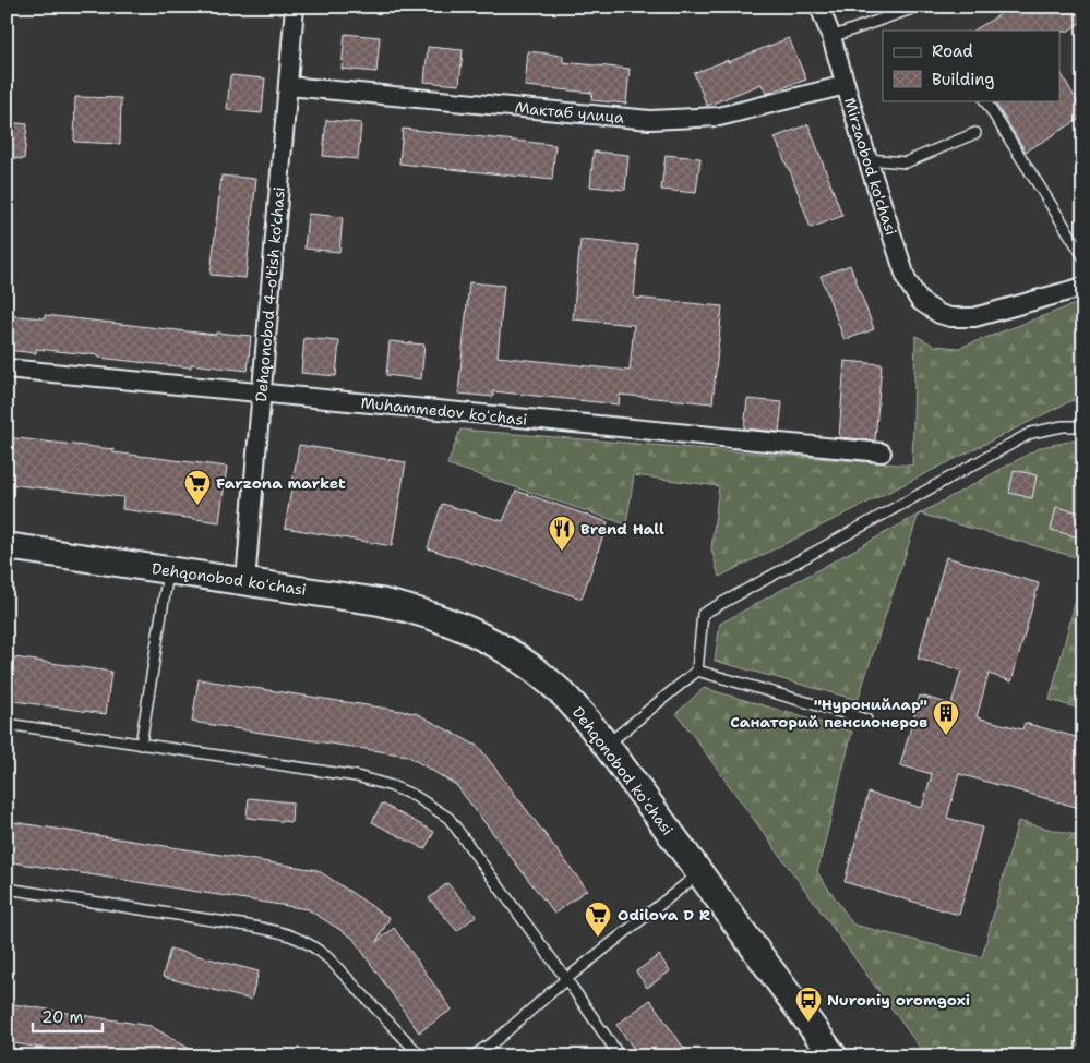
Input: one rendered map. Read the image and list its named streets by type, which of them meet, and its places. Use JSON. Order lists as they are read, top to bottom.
{
  "streets": {
    "main road": ["Dehqonobod koʻchasi"],
    "street": [
      "Мактаб улица",
      "Mirzaobod ko'chasi",
      "Dehqonobod 4-o'tish ko'chasi",
      "Muhammedov koʻchasi"
    ]
  },
  "crossings": [
    ["Мактаб улица", "Mirzaobod ko'chasi"],
    ["Мактаб улица", "Dehqonobod 4-o'tish ko'chasi"],
    ["Dehqonobod 4-o'tish ko'chasi", "Muhammedov koʻchasi"],
    ["Dehqonobod 4-o'tish ko'chasi", "Dehqonobod koʻchasi"]
  ],
  "places": {
    "supermarket": ["Farzona market", "Odilova D R"],
    "restaurant": ["Brend Hall"],
    "building": ["\"Нуронийлар\" Санаторий пенсионеров"],
    "bus stop": ["Nuroniy oromgoxi"]
  },
  "legend": ["Road", "Building"],
  "scale_bar": "20 m"
}
